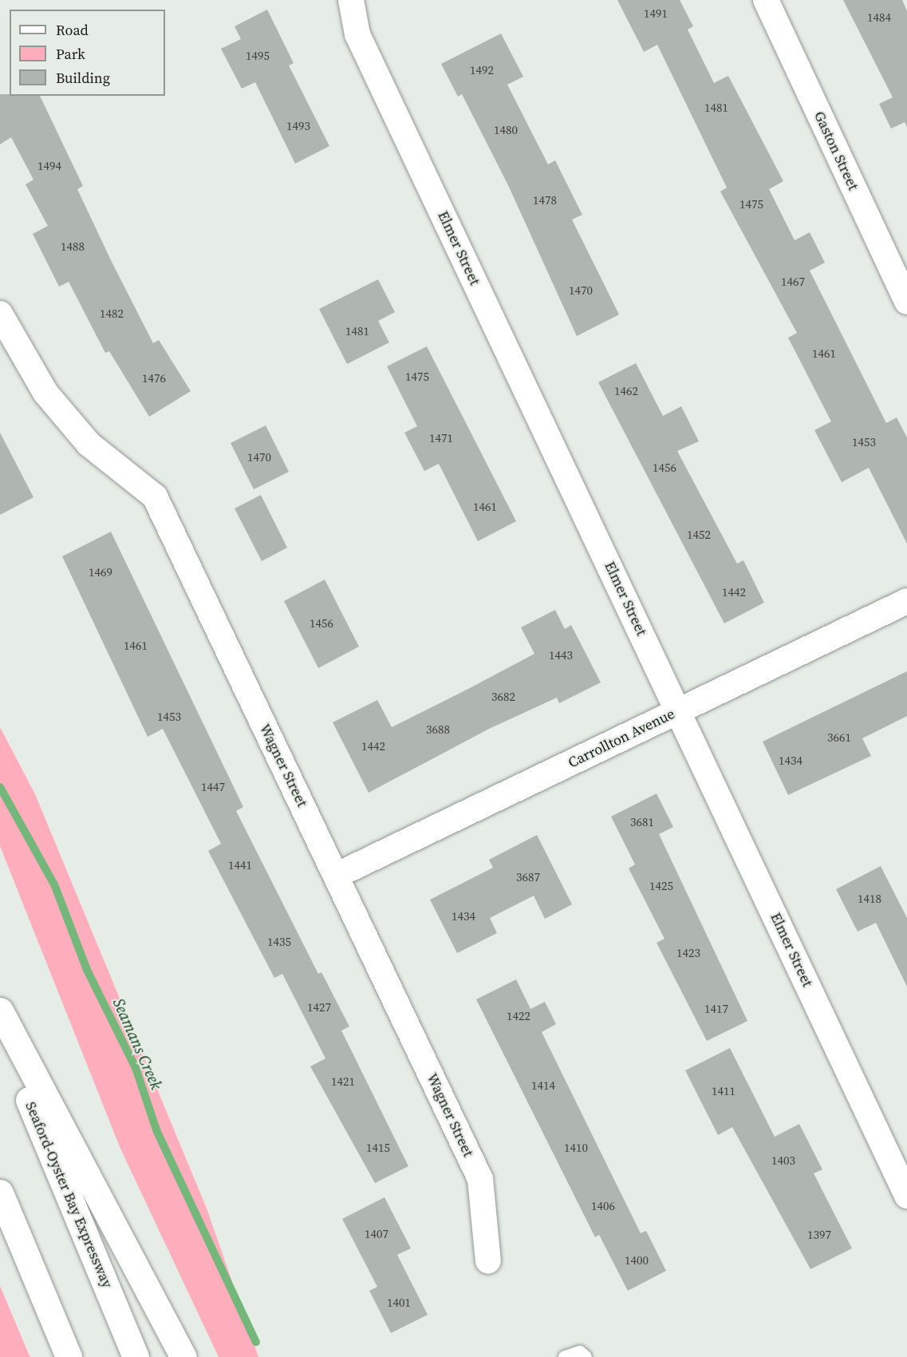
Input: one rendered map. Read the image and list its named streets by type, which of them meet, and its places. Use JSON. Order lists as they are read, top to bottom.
{
  "streets": {
    "highway": ["Seaford-Oyster Bay Expressway"],
    "street": [
      "Gaston Street",
      "Elmer Street",
      "Carrollton Avenue",
      "Wagner Street"
    ]
  },
  "crossings": [
    ["Elmer Street", "Carrollton Avenue"],
    ["Carrollton Avenue", "Wagner Street"]
  ],
  "water": ["Seamans Creek"],
  "house_numbers": [
    "1491",
    "1484",
    "1495",
    "1492",
    "1481",
    "1493",
    "1480",
    "1494",
    "1478",
    "1475",
    "1488",
    "1467",
    "1470",
    "1482",
    "1481",
    "1461",
    "1475",
    "1476",
    "1462",
    "1471",
    "1453",
    "1470",
    "1456",
    "1461",
    "1452",
    "1469",
    "1442",
    "1456",
    "1461",
    "1443",
    "3682",
    "1453",
    "3688",
    "3661",
    "1442",
    "1434",
    "1447",
    "3681",
    "1441",
    "3687",
    "1425",
    "1418",
    "1434",
    "1435",
    "1423",
    "1427",
    "1417",
    "1422",
    "1421",
    "1414",
    "1411",
    "1415",
    "1410",
    "1403",
    "1406",
    "1407",
    "1397",
    "1400",
    "1401"
  ],
  "legend": ["Road", "Park", "Building"]
}
